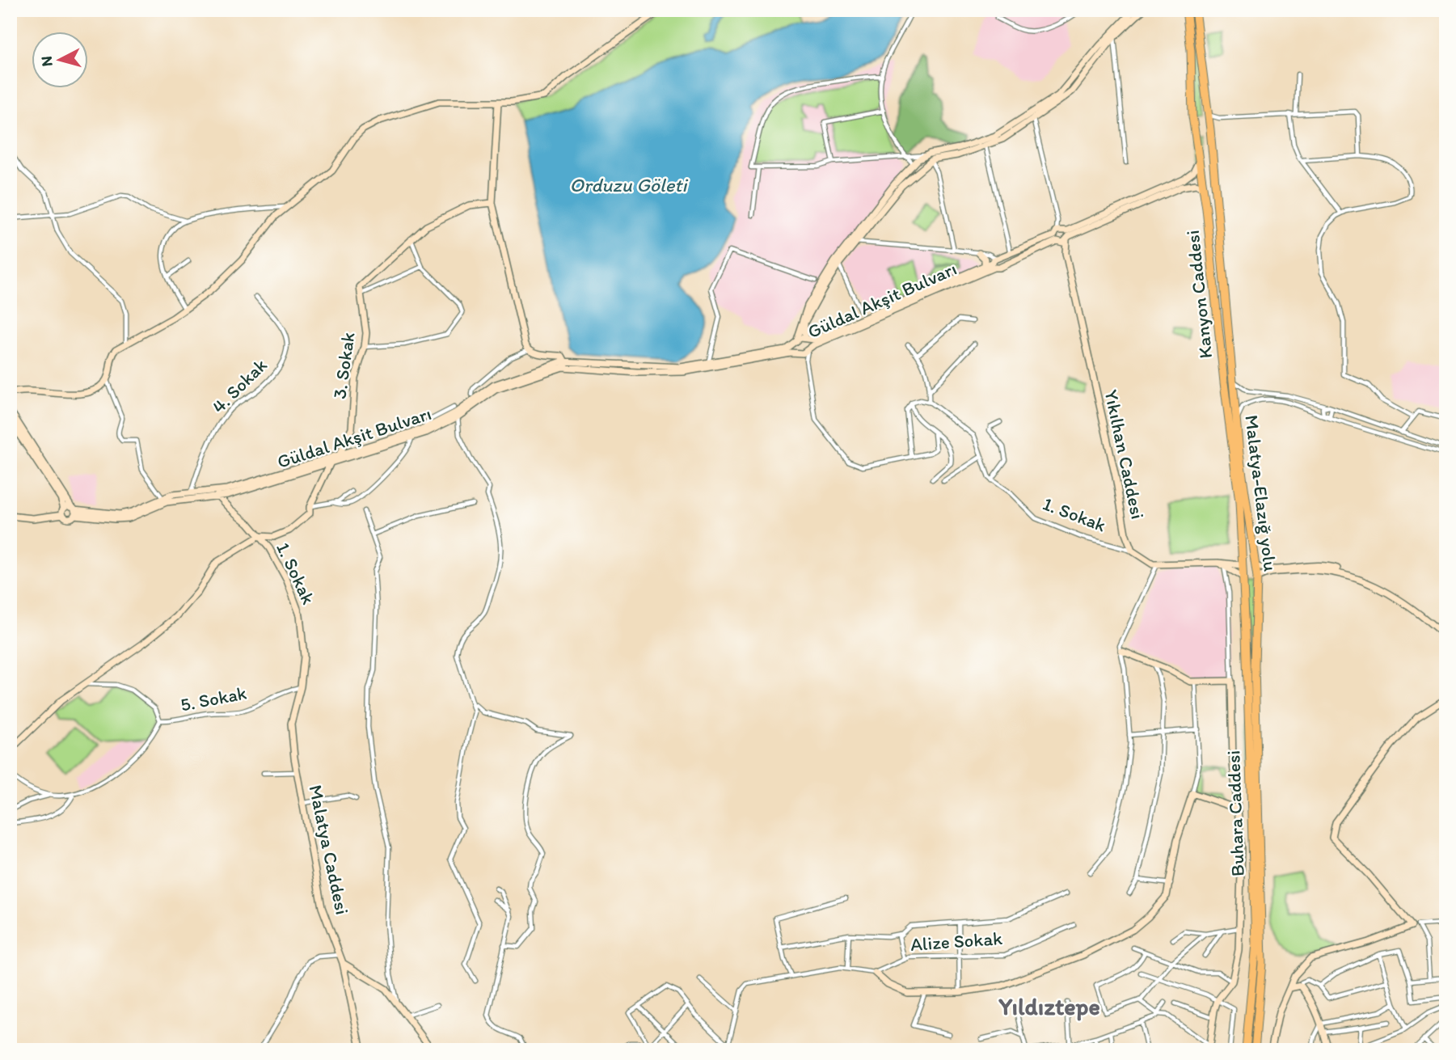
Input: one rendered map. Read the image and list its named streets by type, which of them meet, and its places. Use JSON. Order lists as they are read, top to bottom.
{
  "streets": {
    "highway": ["Kanyon Caddesi", "Malatya-Elazığ yolu", "Buhara Caddesi"],
    "street": [
      "Güldal Akşit Bulvarı",
      "3. Sokak",
      "4. Sokak",
      "Yıkılhan Caddesi",
      "1. Sokak",
      "5. Sokak",
      "Malatya Caddesi",
      "Alize Sokak"
    ]
  },
  "crossings": [
    ["Kanyon Caddesi", "Güldal Akşit Bulvarı"],
    ["Kanyon Caddesi", "Buhara Caddesi"],
    ["Güldal Akşit Bulvarı", "3. Sokak"],
    ["Güldal Akşit Bulvarı", "4. Sokak"],
    ["Güldal Akşit Bulvarı", "Yıkılhan Caddesi"],
    ["Güldal Akşit Bulvarı", "1. Sokak"],
    ["3. Sokak", "1. Sokak"],
    ["Yıkılhan Caddesi", "1. Sokak"],
    ["1. Sokak", "5. Sokak"],
    ["1. Sokak", "Malatya Caddesi"],
    ["5. Sokak", "Malatya Caddesi"]
  ],
  "districts": ["Yıldıztepe"],
  "water": ["Orduzu Göleti"],
  "north": "left"
}
